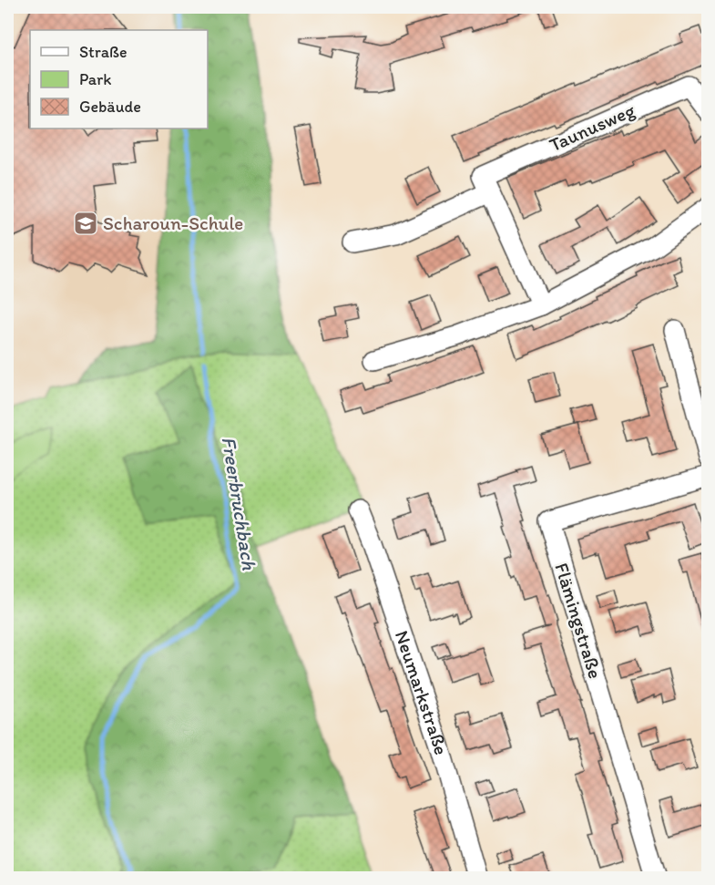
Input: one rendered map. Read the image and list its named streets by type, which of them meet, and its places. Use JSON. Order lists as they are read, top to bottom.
{
  "streets": {
    "street": ["Taunusweg", "Flämingstraße", "Neumarkstraße"]
  },
  "water": ["Freerbruchbach"],
  "places": {
    "school or university": ["Scharoun-Schule"]
  },
  "legend": ["Straße", "Park", "Gebäude"]
}
